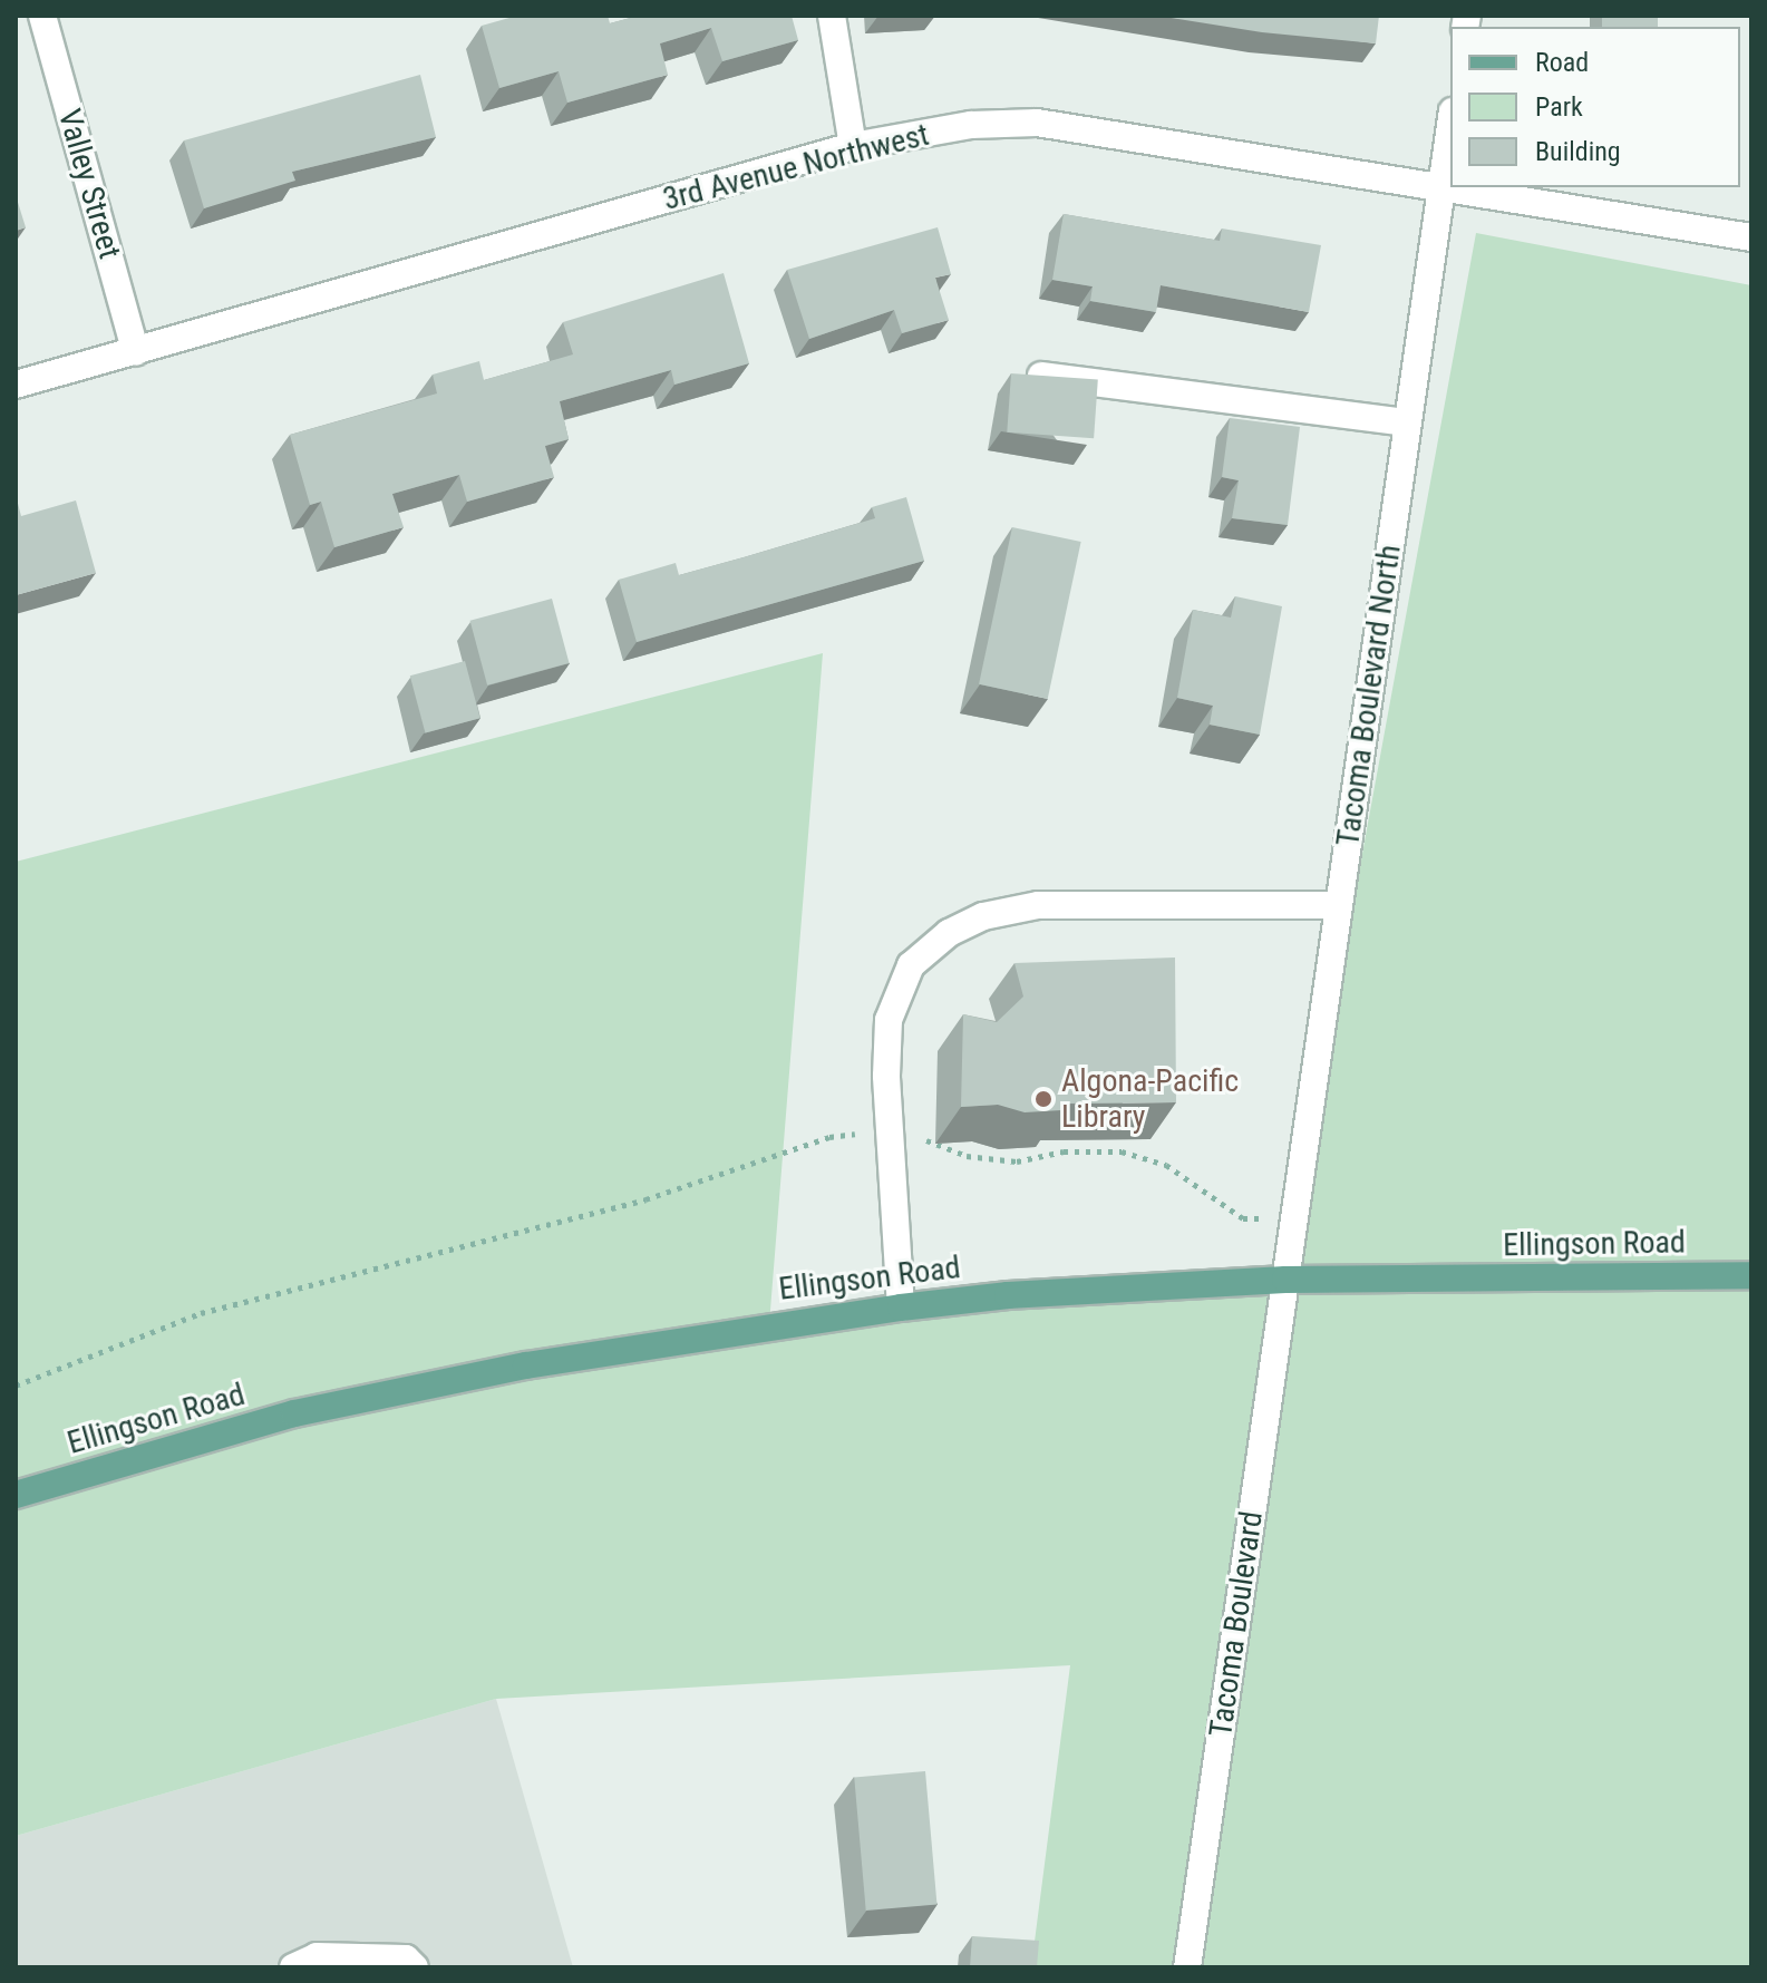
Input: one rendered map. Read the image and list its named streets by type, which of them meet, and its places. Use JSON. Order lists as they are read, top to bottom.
{
  "streets": {
    "main road": ["Ellingson Road"],
    "street": [
      "3rd Avenue Northwest",
      "Valley Street",
      "Tacoma Boulevard North",
      "Tacoma Boulevard"
    ]
  },
  "crossings": [
    ["3rd Avenue Northwest", "Valley Street"],
    ["3rd Avenue Northwest", "Tacoma Boulevard North"],
    ["Tacoma Boulevard North", "Ellingson Road"],
    ["Tacoma Boulevard North", "Tacoma Boulevard"],
    ["Ellingson Road", "Tacoma Boulevard"]
  ],
  "places": ["Algona-Pacific Library"],
  "legend": ["Road", "Park", "Building"]
}
